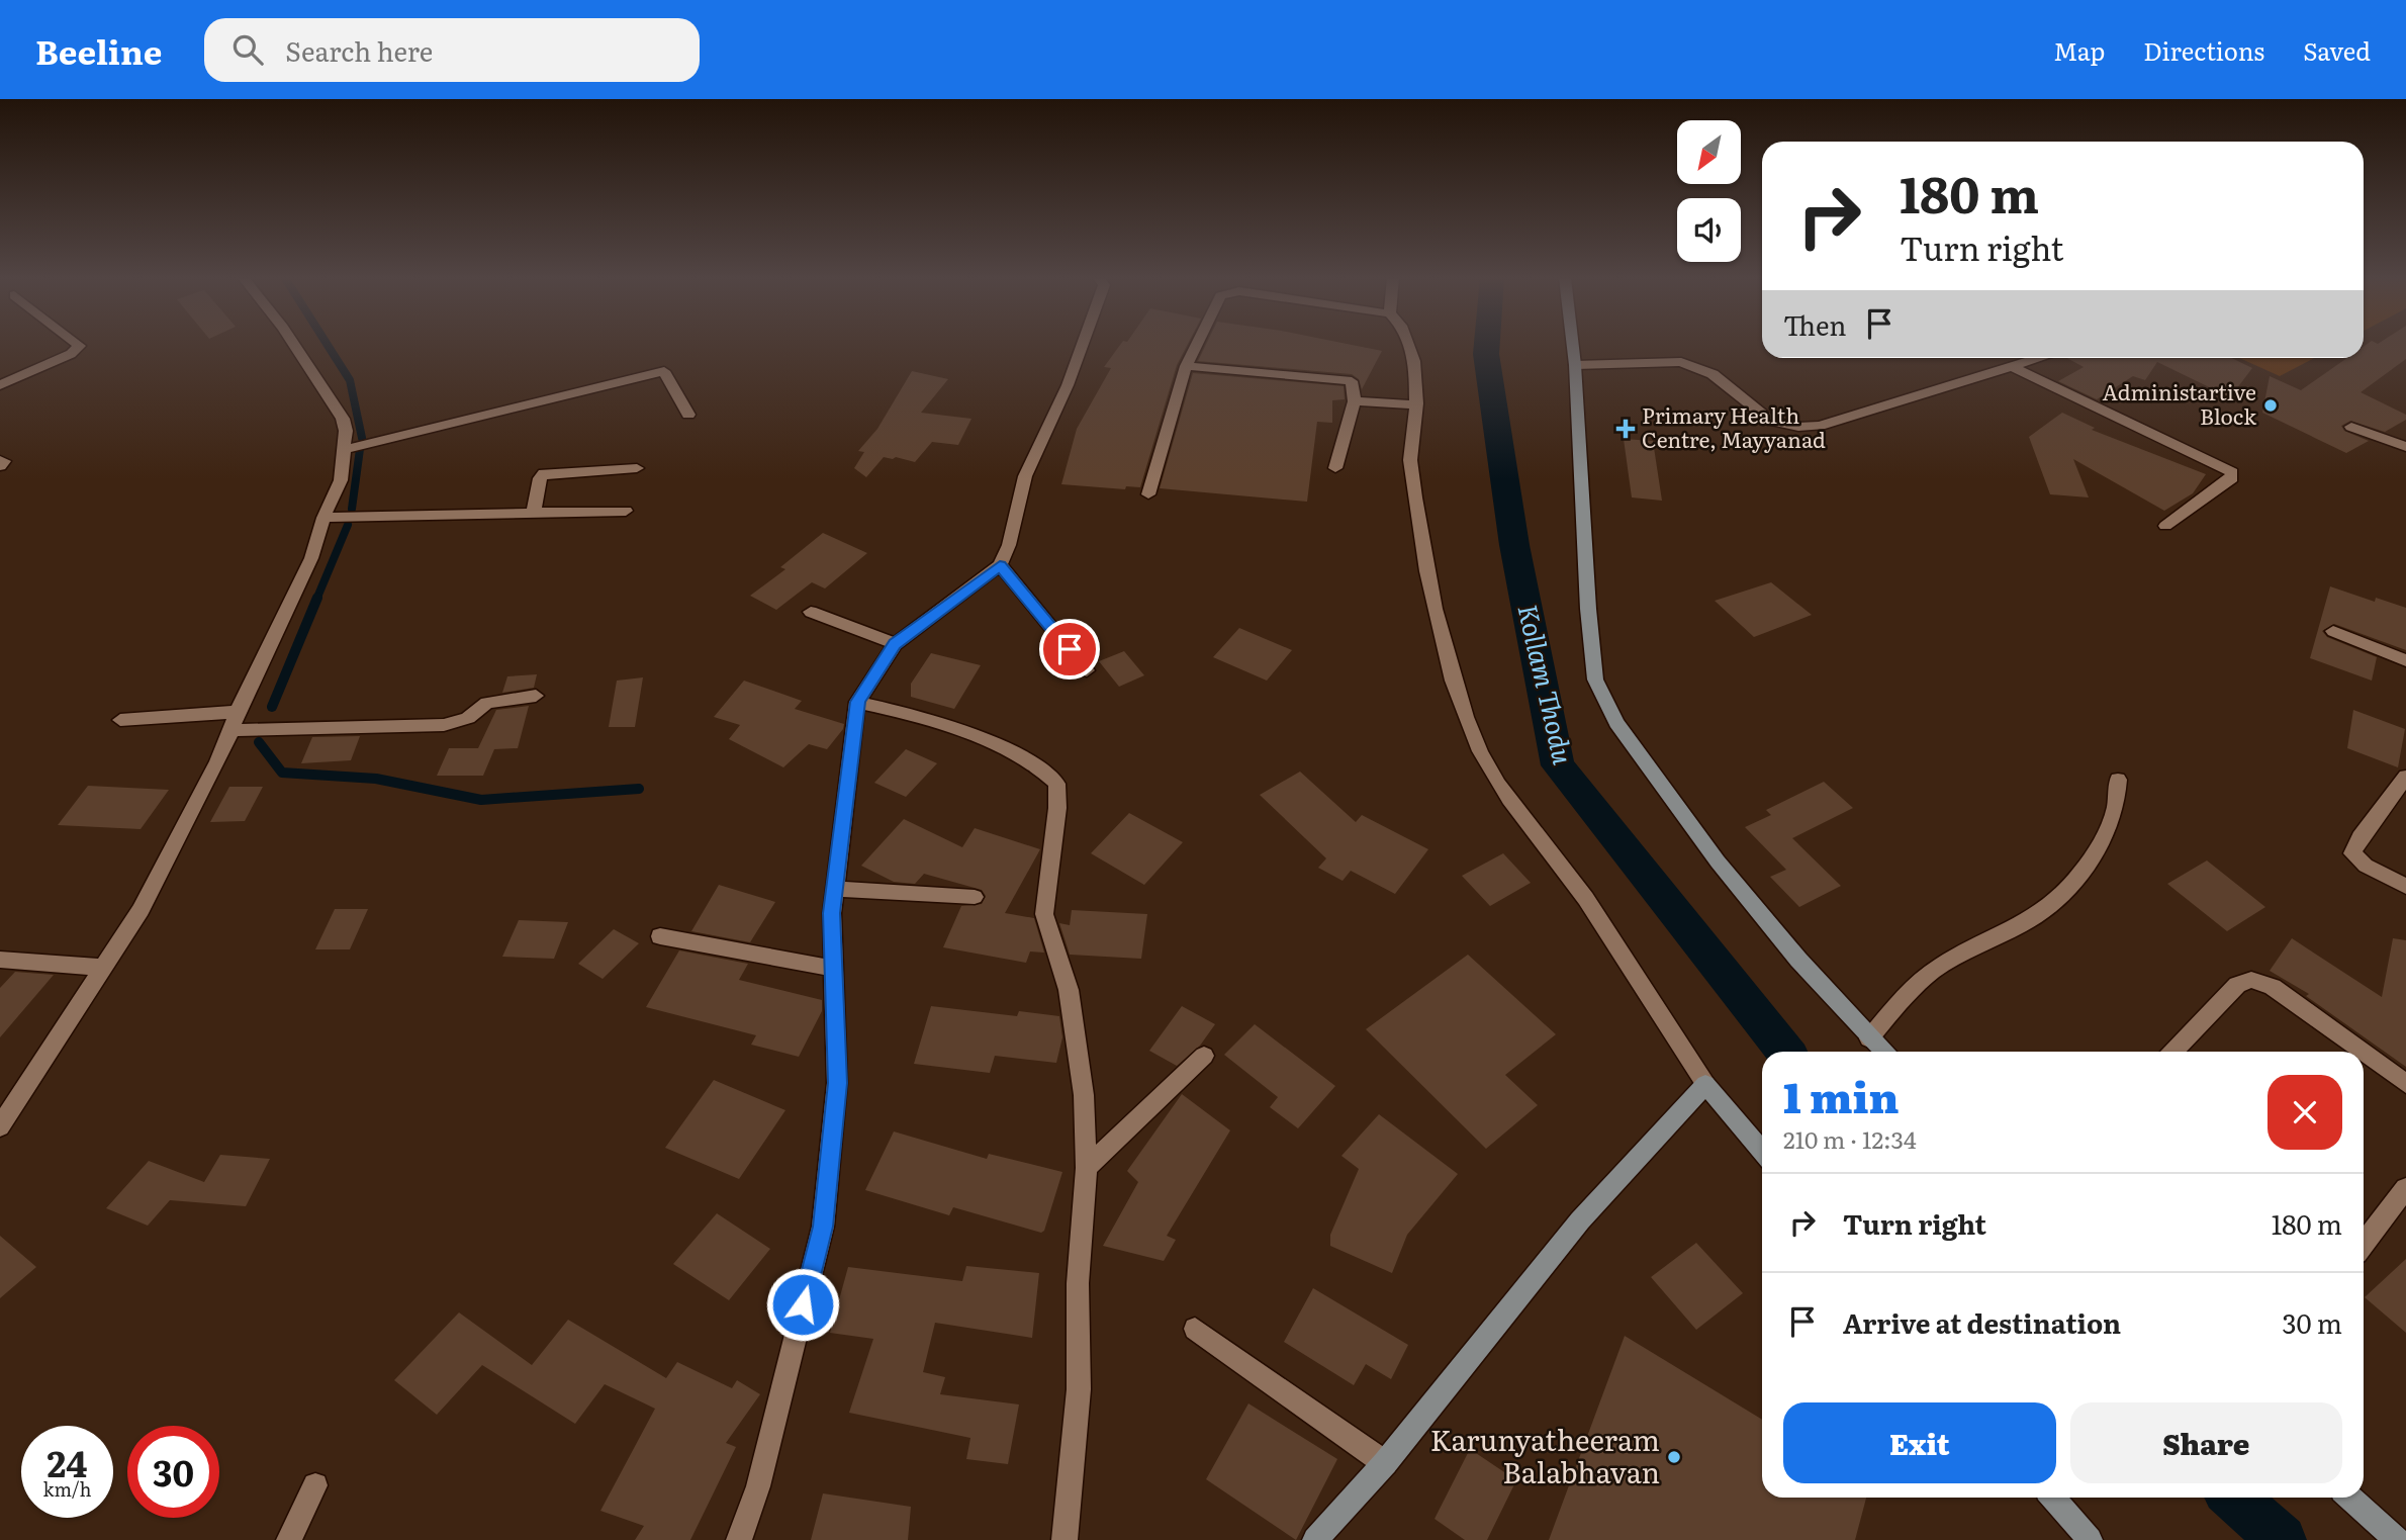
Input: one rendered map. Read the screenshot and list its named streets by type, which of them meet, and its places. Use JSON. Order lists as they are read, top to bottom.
{
  "water": ["Kollam Thodu"],
  "places": {
    "other": ["Administartive Block", "Karunyatheeram Balabhavan"],
    "health": ["Primary Health Centre, Mayyanad"]
  },
  "north": "bottom left",
  "page": {
    "header": "Beeline",
    "search": "Search here",
    "nav": ["Map", "Directions", "Saved"],
    "turn": ["180 m", "Turn right"],
    "then": "Then",
    "heading": ["1 min", "210 m · 12:34"],
    "list": [
      {
        "name": "Turn right",
        "value": "180 m"
      },
      {
        "name": "Arrive at destination",
        "value": "30 m"
      }
    ],
    "buttons": ["Exit", "Share"],
    "speed": "24 km/h",
    "limit": "30"
  }
}
